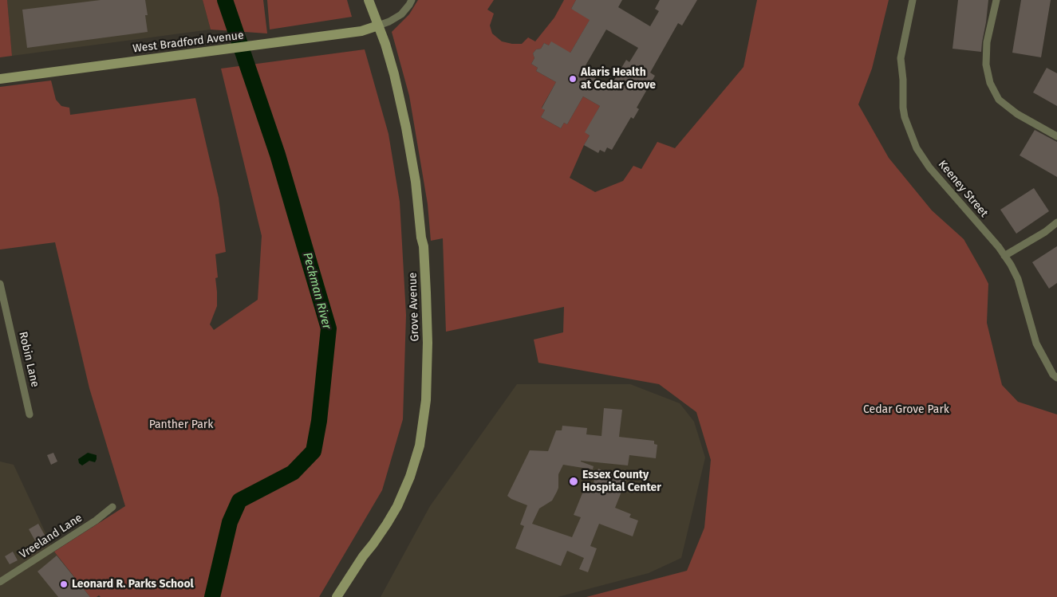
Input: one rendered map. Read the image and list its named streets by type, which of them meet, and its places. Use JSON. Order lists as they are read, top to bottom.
{
  "streets": {
    "street": [
      "West Bradford Avenue",
      "Keeney Street",
      "Grove Avenue",
      "Robin Lane",
      "Vreeland Lane"
    ]
  },
  "crossings": [
    ["West Bradford Avenue", "Grove Avenue"]
  ],
  "water": ["Peckman River"],
  "parks": ["Cedar Grove Park", "Panther Park"],
  "places": ["Alaris Health at Cedar Grove", "Essex County Hospital Center", "Leonard R. Parks School"]
}
